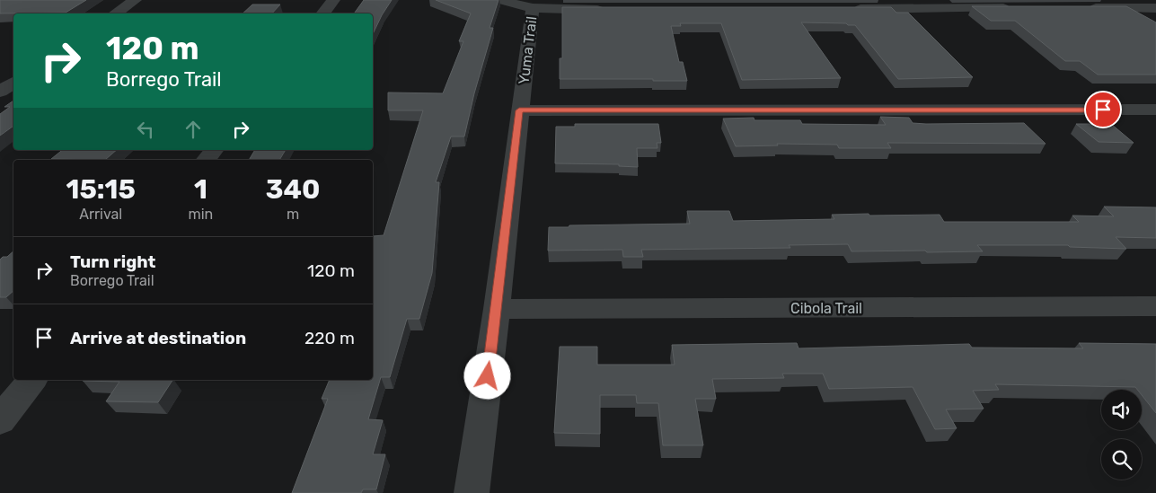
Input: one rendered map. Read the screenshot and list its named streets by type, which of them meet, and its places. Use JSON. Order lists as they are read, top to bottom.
{
  "streets": {
    "street": ["Yuma Trail", "Cibola Trail"]
  },
  "crossings": [
    ["Yuma Trail", "Cibola Trail"]
  ],
  "page": {
    "turn": ["120 m", "Borrego Trail"],
    "eta": [
      "15:15",
      "Arrival",
      "1",
      "min",
      "340",
      "m"
    ],
    "list": [
      {
        "name": "Turn right",
        "note": "Borrego Trail",
        "value": "120 m"
      },
      {
        "name": "Arrive at destination",
        "value": "220 m"
      }
    ]
  }
}
